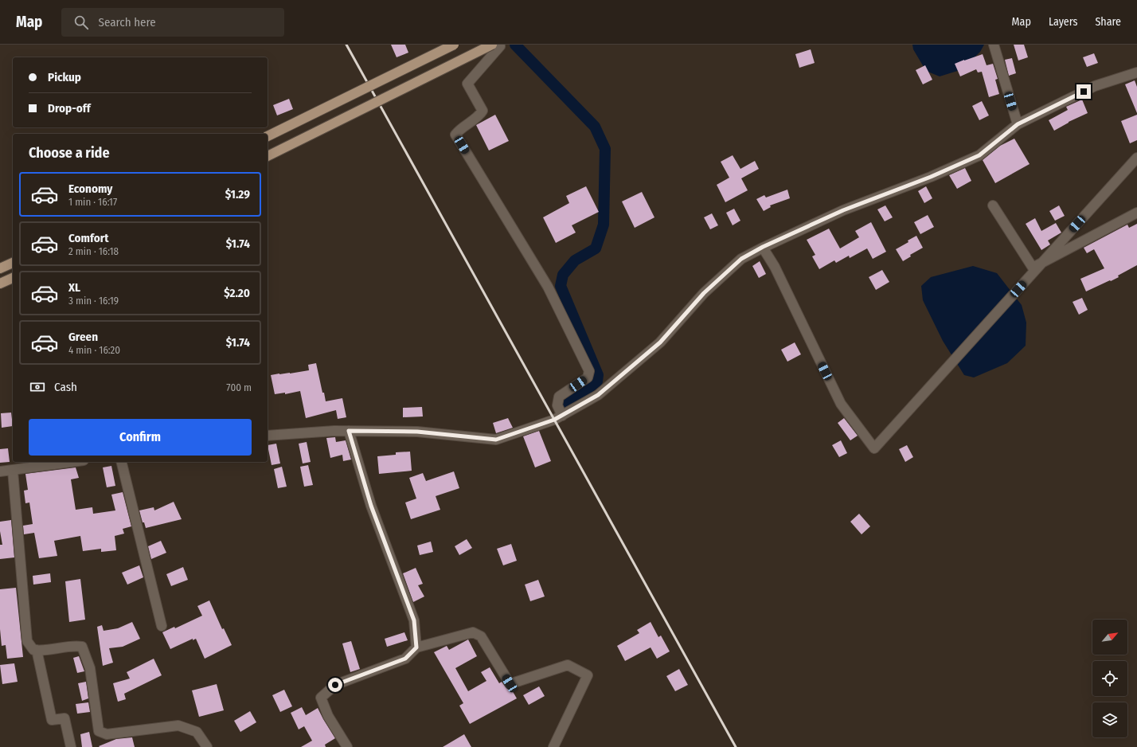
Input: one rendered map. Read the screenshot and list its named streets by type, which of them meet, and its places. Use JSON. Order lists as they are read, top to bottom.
{
  "north": "top right",
  "page": {
    "header": "Map",
    "search": "Search here",
    "nav": ["Map", "Layers", "Share"],
    "banner": ["Pickup", "Drop-off"],
    "heading": "Choose a ride",
    "list": [
      {
        "name": "Economy",
        "note": "1 min · 16:17",
        "value": "$1.29"
      },
      {
        "name": "Comfort",
        "note": "2 min · 16:18",
        "value": "$1.74"
      },
      {
        "name": "XL",
        "note": "3 min · 16:19",
        "value": "$2.20"
      },
      {
        "name": "Green",
        "note": "4 min · 16:20",
        "value": "$1.74"
      }
    ],
    "pay": ["Cash", "700 m"],
    "buttons": "Confirm"
  }
}
